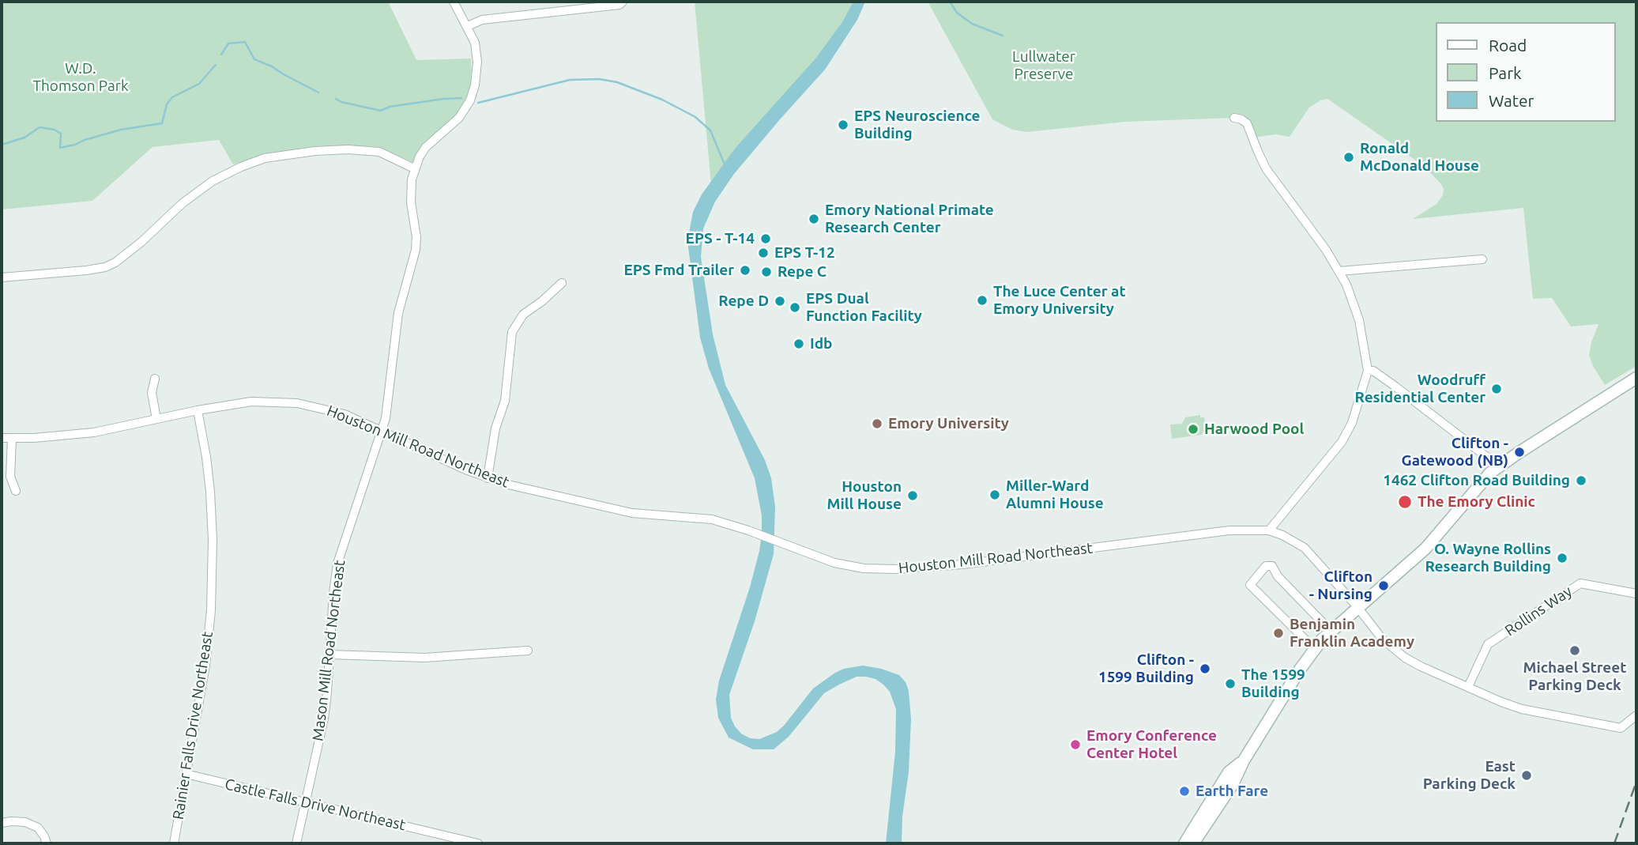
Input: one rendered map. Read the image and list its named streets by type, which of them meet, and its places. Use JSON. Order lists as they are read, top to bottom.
{
  "streets": {
    "street": [
      "Houston Mill Road Northeast",
      "Rollins Way",
      "Mason Mill Road Northeast",
      "Rainier Falls Drive Northeast",
      "Castle Falls Drive Northeast"
    ]
  },
  "crossings": [
    ["Houston Mill Road Northeast", "Rollins Way"],
    ["Houston Mill Road Northeast", "Mason Mill Road Northeast"],
    ["Houston Mill Road Northeast", "Rainier Falls Drive Northeast"],
    ["Mason Mill Road Northeast", "Castle Falls Drive Northeast"],
    ["Rainier Falls Drive Northeast", "Castle Falls Drive Northeast"]
  ],
  "parks": ["Lullwater Preserve", "W.D. Thomson Park"],
  "places": [
    "EPS Neuroscience Building",
    "Ronald McDonald House",
    "Emory National Primate Research Center",
    "EPS - T-14",
    "EPS T-12",
    "EPS Fmd Trailer",
    "Repe C",
    "The Luce Center at Emory University",
    "Repe D",
    "EPS Dual Function Facility",
    "Idb",
    "Woodruff Residential Center",
    "Emory University",
    "Harwood Pool",
    "Clifton - Gatewood (NB)",
    "1462 Clifton Road Building",
    "Miller-Ward Alumni House",
    "Houston Mill House",
    "The Emory Clinic",
    "O. Wayne Rollins Research Building",
    "Clifton - Nursing",
    "Benjamin Franklin Academy",
    "Michael Street Parking Deck",
    "Clifton - 1599 Building",
    "The 1599 Building",
    "Emory Conference Center Hotel",
    "East Parking Deck",
    "Earth Fare"
  ],
  "legend": ["Road", "Park", "Water"]
}
